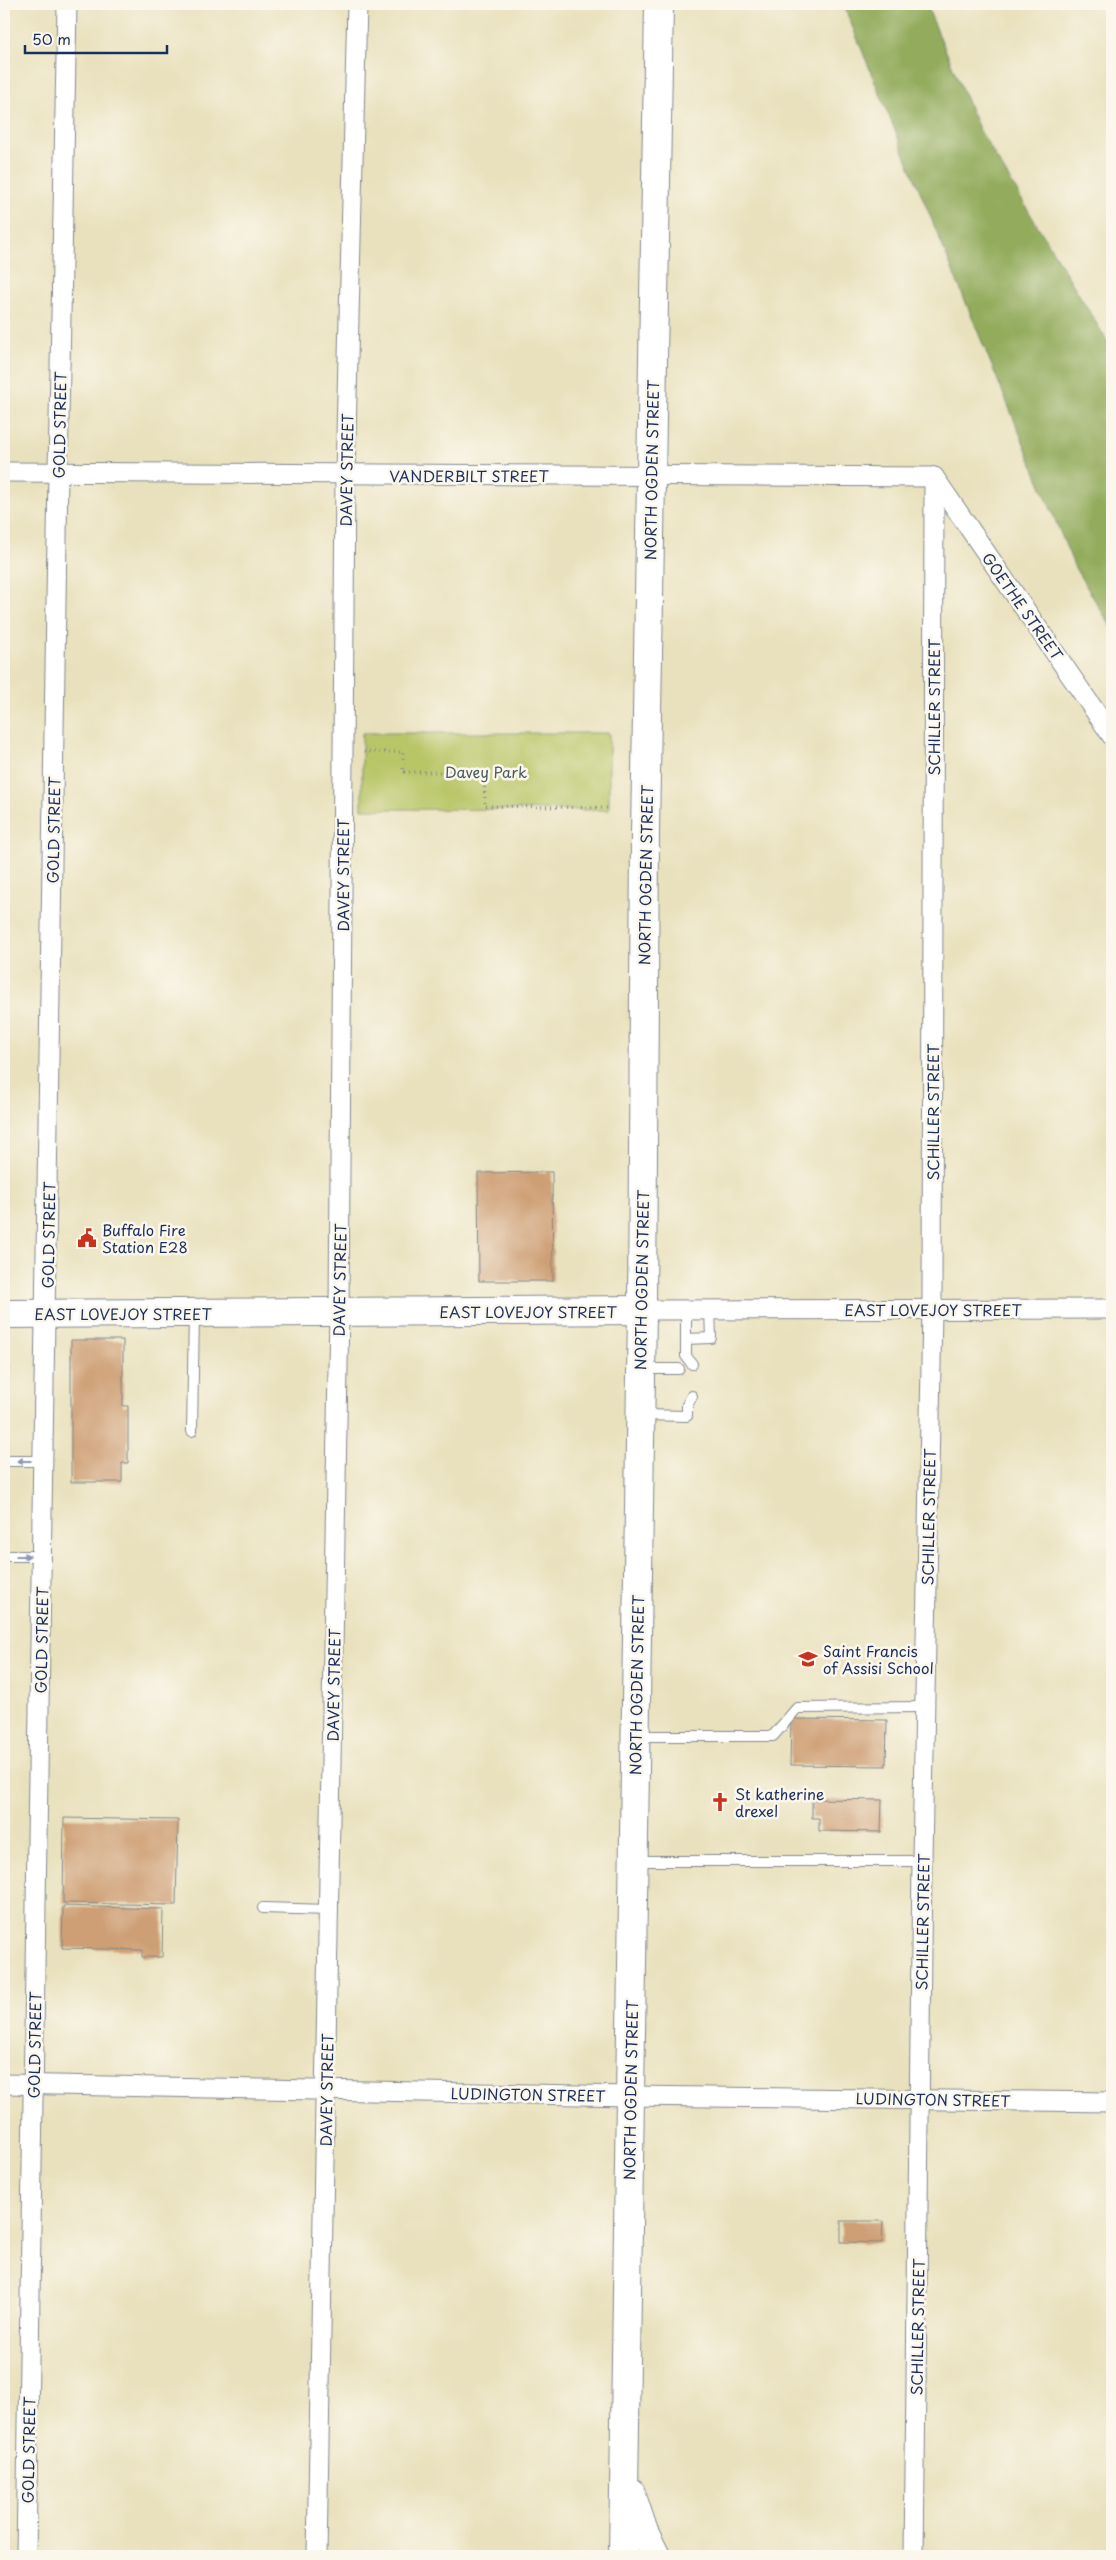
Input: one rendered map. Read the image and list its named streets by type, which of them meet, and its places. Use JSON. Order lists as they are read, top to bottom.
{
  "streets": {
    "street": [
      "GOLD STREET",
      "DAVEY STREET",
      "NORTH OGDEN STREET",
      "VANDERBILT STREET",
      "GOETHE STREET",
      "SCHILLER STREET",
      "EAST LOVEJOY STREET",
      "LUDINGTON STREET"
    ]
  },
  "crossings": [
    ["GOLD STREET", "VANDERBILT STREET"],
    ["GOLD STREET", "EAST LOVEJOY STREET"],
    ["GOLD STREET", "LUDINGTON STREET"],
    ["DAVEY STREET", "VANDERBILT STREET"],
    ["DAVEY STREET", "EAST LOVEJOY STREET"],
    ["DAVEY STREET", "LUDINGTON STREET"],
    ["NORTH OGDEN STREET", "VANDERBILT STREET"],
    ["NORTH OGDEN STREET", "EAST LOVEJOY STREET"],
    ["NORTH OGDEN STREET", "LUDINGTON STREET"],
    ["VANDERBILT STREET", "GOETHE STREET"],
    ["VANDERBILT STREET", "SCHILLER STREET"],
    ["GOETHE STREET", "SCHILLER STREET"],
    ["SCHILLER STREET", "EAST LOVEJOY STREET"],
    ["SCHILLER STREET", "LUDINGTON STREET"]
  ],
  "parks": ["Davey Park"],
  "places": {
    "public building": ["Buffalo Fire Station E28"],
    "school or university": ["Saint Francis of Assisi School"],
    "church": ["St katherine drexel"]
  },
  "scale_bar": "50 m"
}
